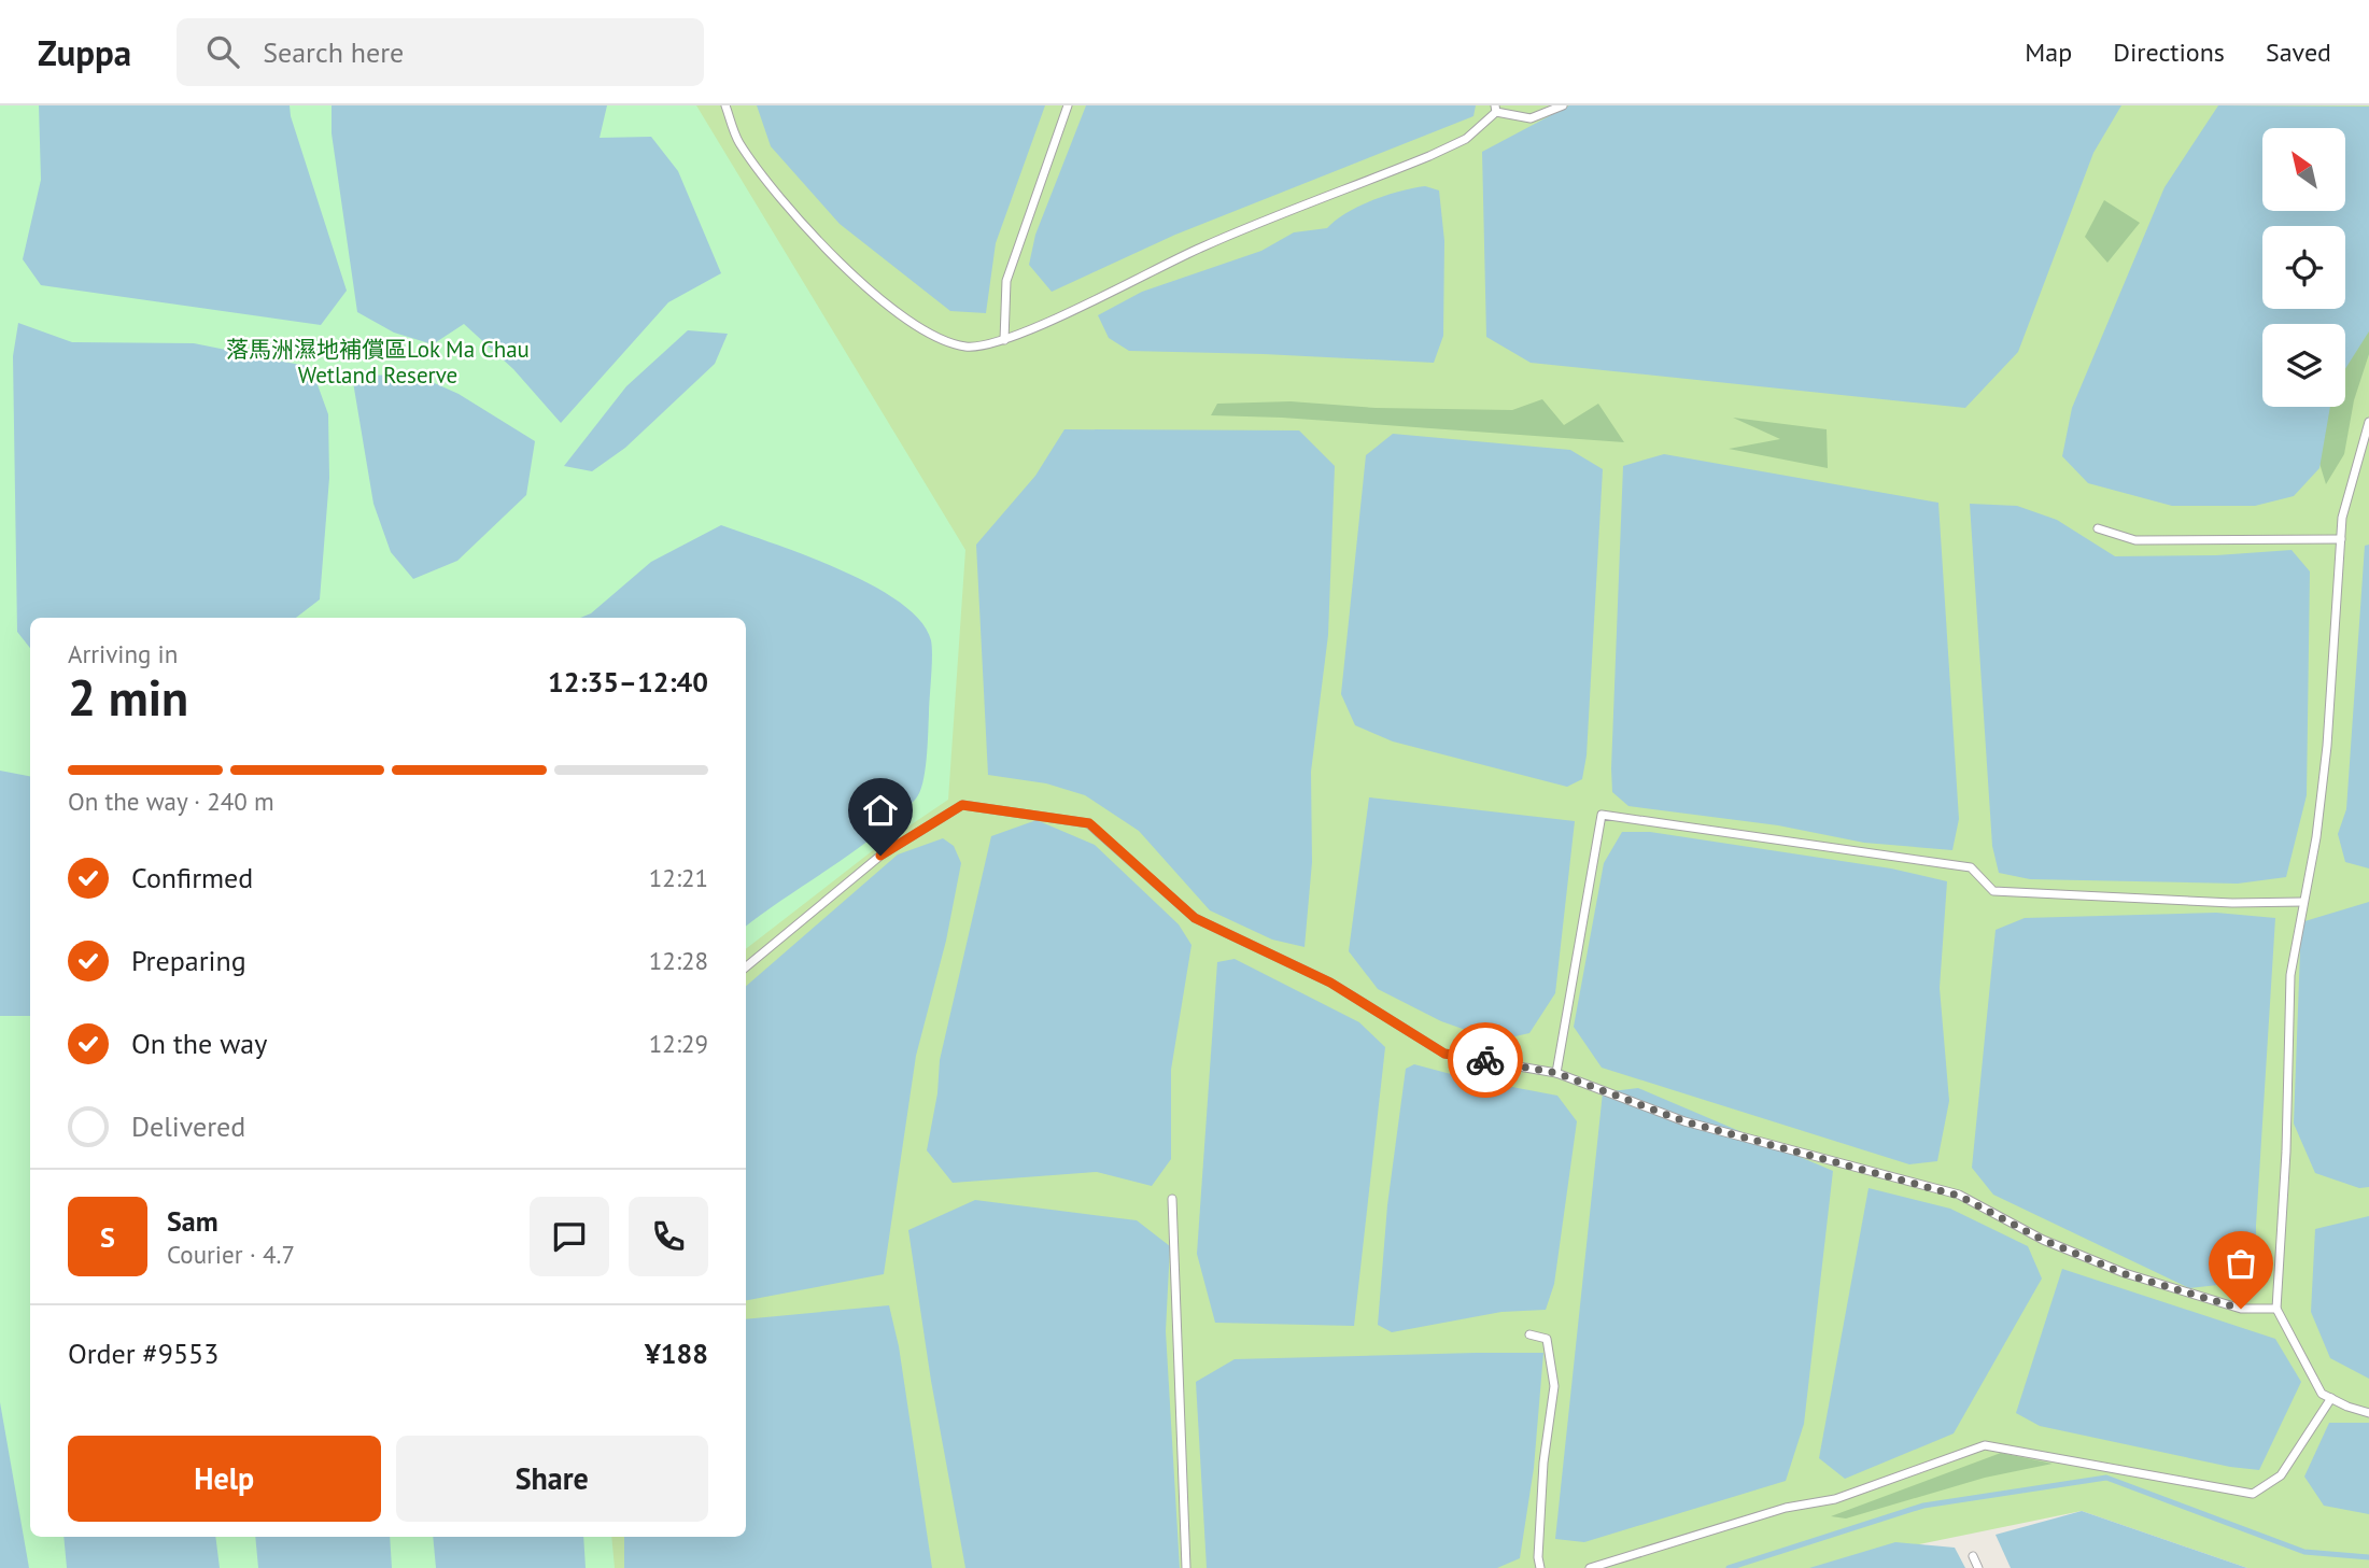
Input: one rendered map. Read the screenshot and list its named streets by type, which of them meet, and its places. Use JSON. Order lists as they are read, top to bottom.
{
  "parks": ["落馬洲濕地補償區Lok Ma Chau Wetland Reserve"],
  "north": "top left",
  "page": {
    "header": "Zuppa",
    "search": "Search here",
    "nav": ["Map", "Directions", "Saved"],
    "heading": ["2 min", "Arriving in", "12:35–12:40"],
    "panel": [
      "Sam",
      "Courier · 4.7",
      "Order #9553",
      "¥188"
    ],
    "bar": "On the way · 240 m",
    "list": [
      ["Confirmed", "12:21"],
      ["Preparing", "12:28"],
      ["On the way", "12:29"],
      "Delivered"
    ],
    "round": "S",
    "buttons": ["Help", "Share"]
  }
}
